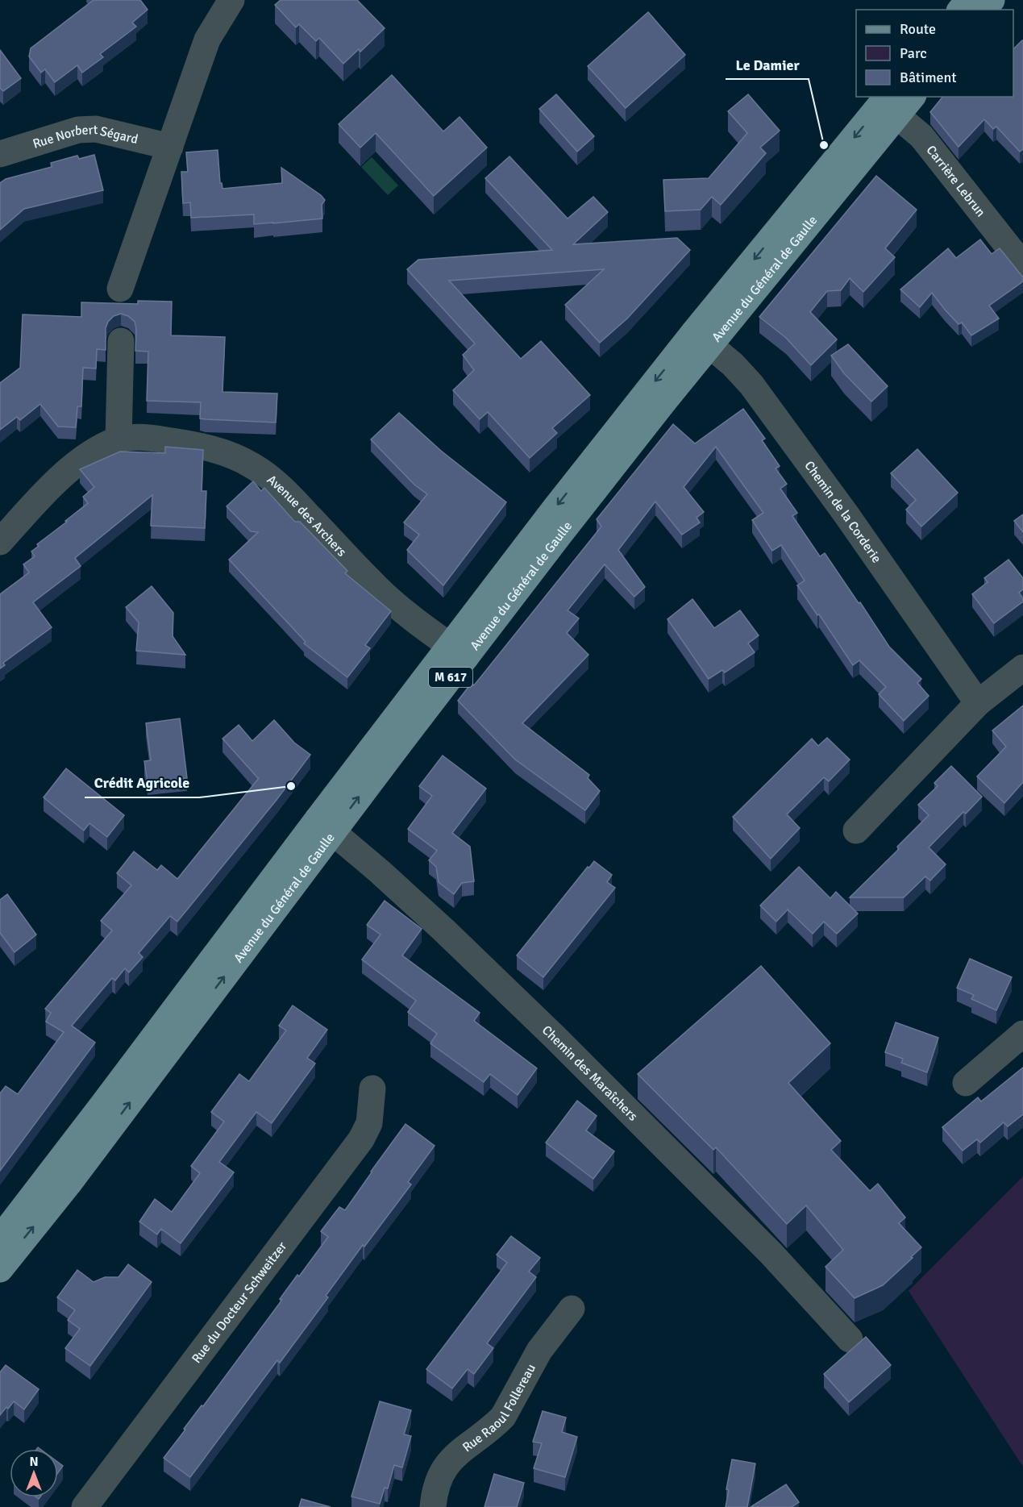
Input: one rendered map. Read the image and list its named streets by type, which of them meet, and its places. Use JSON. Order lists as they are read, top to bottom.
{
  "streets": {
    "main road": ["Avenue du Général de Gaulle", "M 617"],
    "street": [
      "Rue Norbert Ségard",
      "Carrière Lebrun",
      "Chemin de la Corderie",
      "Avenue des Archers",
      "Chemin des Maraîchers",
      "Rue du Docteur Schweitzer",
      "Rue Raoul Follereau"
    ]
  },
  "crossings": [
    ["Carrière Lebrun", "Avenue du Général de Gaulle"],
    ["Avenue du Général de Gaulle", "Chemin de la Corderie"],
    ["Avenue du Général de Gaulle", "Avenue des Archers"],
    ["Avenue du Général de Gaulle", "Chemin des Maraîchers"]
  ],
  "places": ["Le Damier", "Crédit Agricole"],
  "legend": ["Route", "Parc", "Bâtiment"],
  "north": "top"
}
